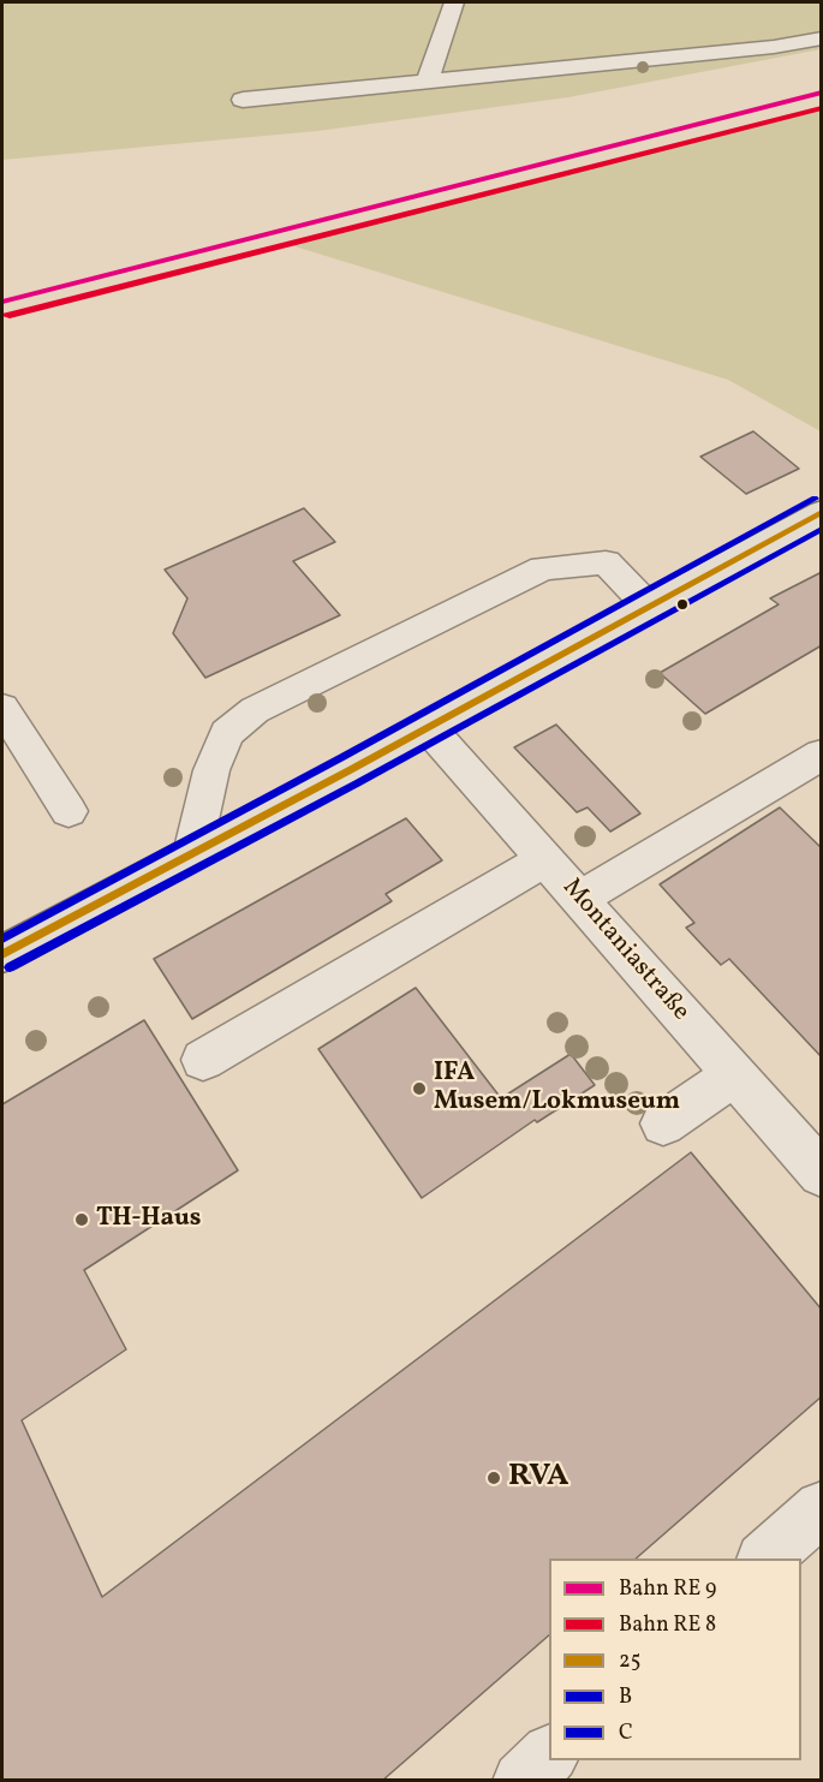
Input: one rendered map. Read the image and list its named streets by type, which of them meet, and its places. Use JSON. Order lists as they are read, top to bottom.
{
  "streets": {
    "street": ["Montaniastraße"]
  },
  "places": ["IFA Musem/Lokmuseum", "TH-Haus", "RVA"],
  "lines": ["transit line C", "transit line 25", "transit line B"],
  "legend": [
    "Bahn RE 9",
    "Bahn RE 8",
    "25",
    "B",
    "C"
  ]
}
